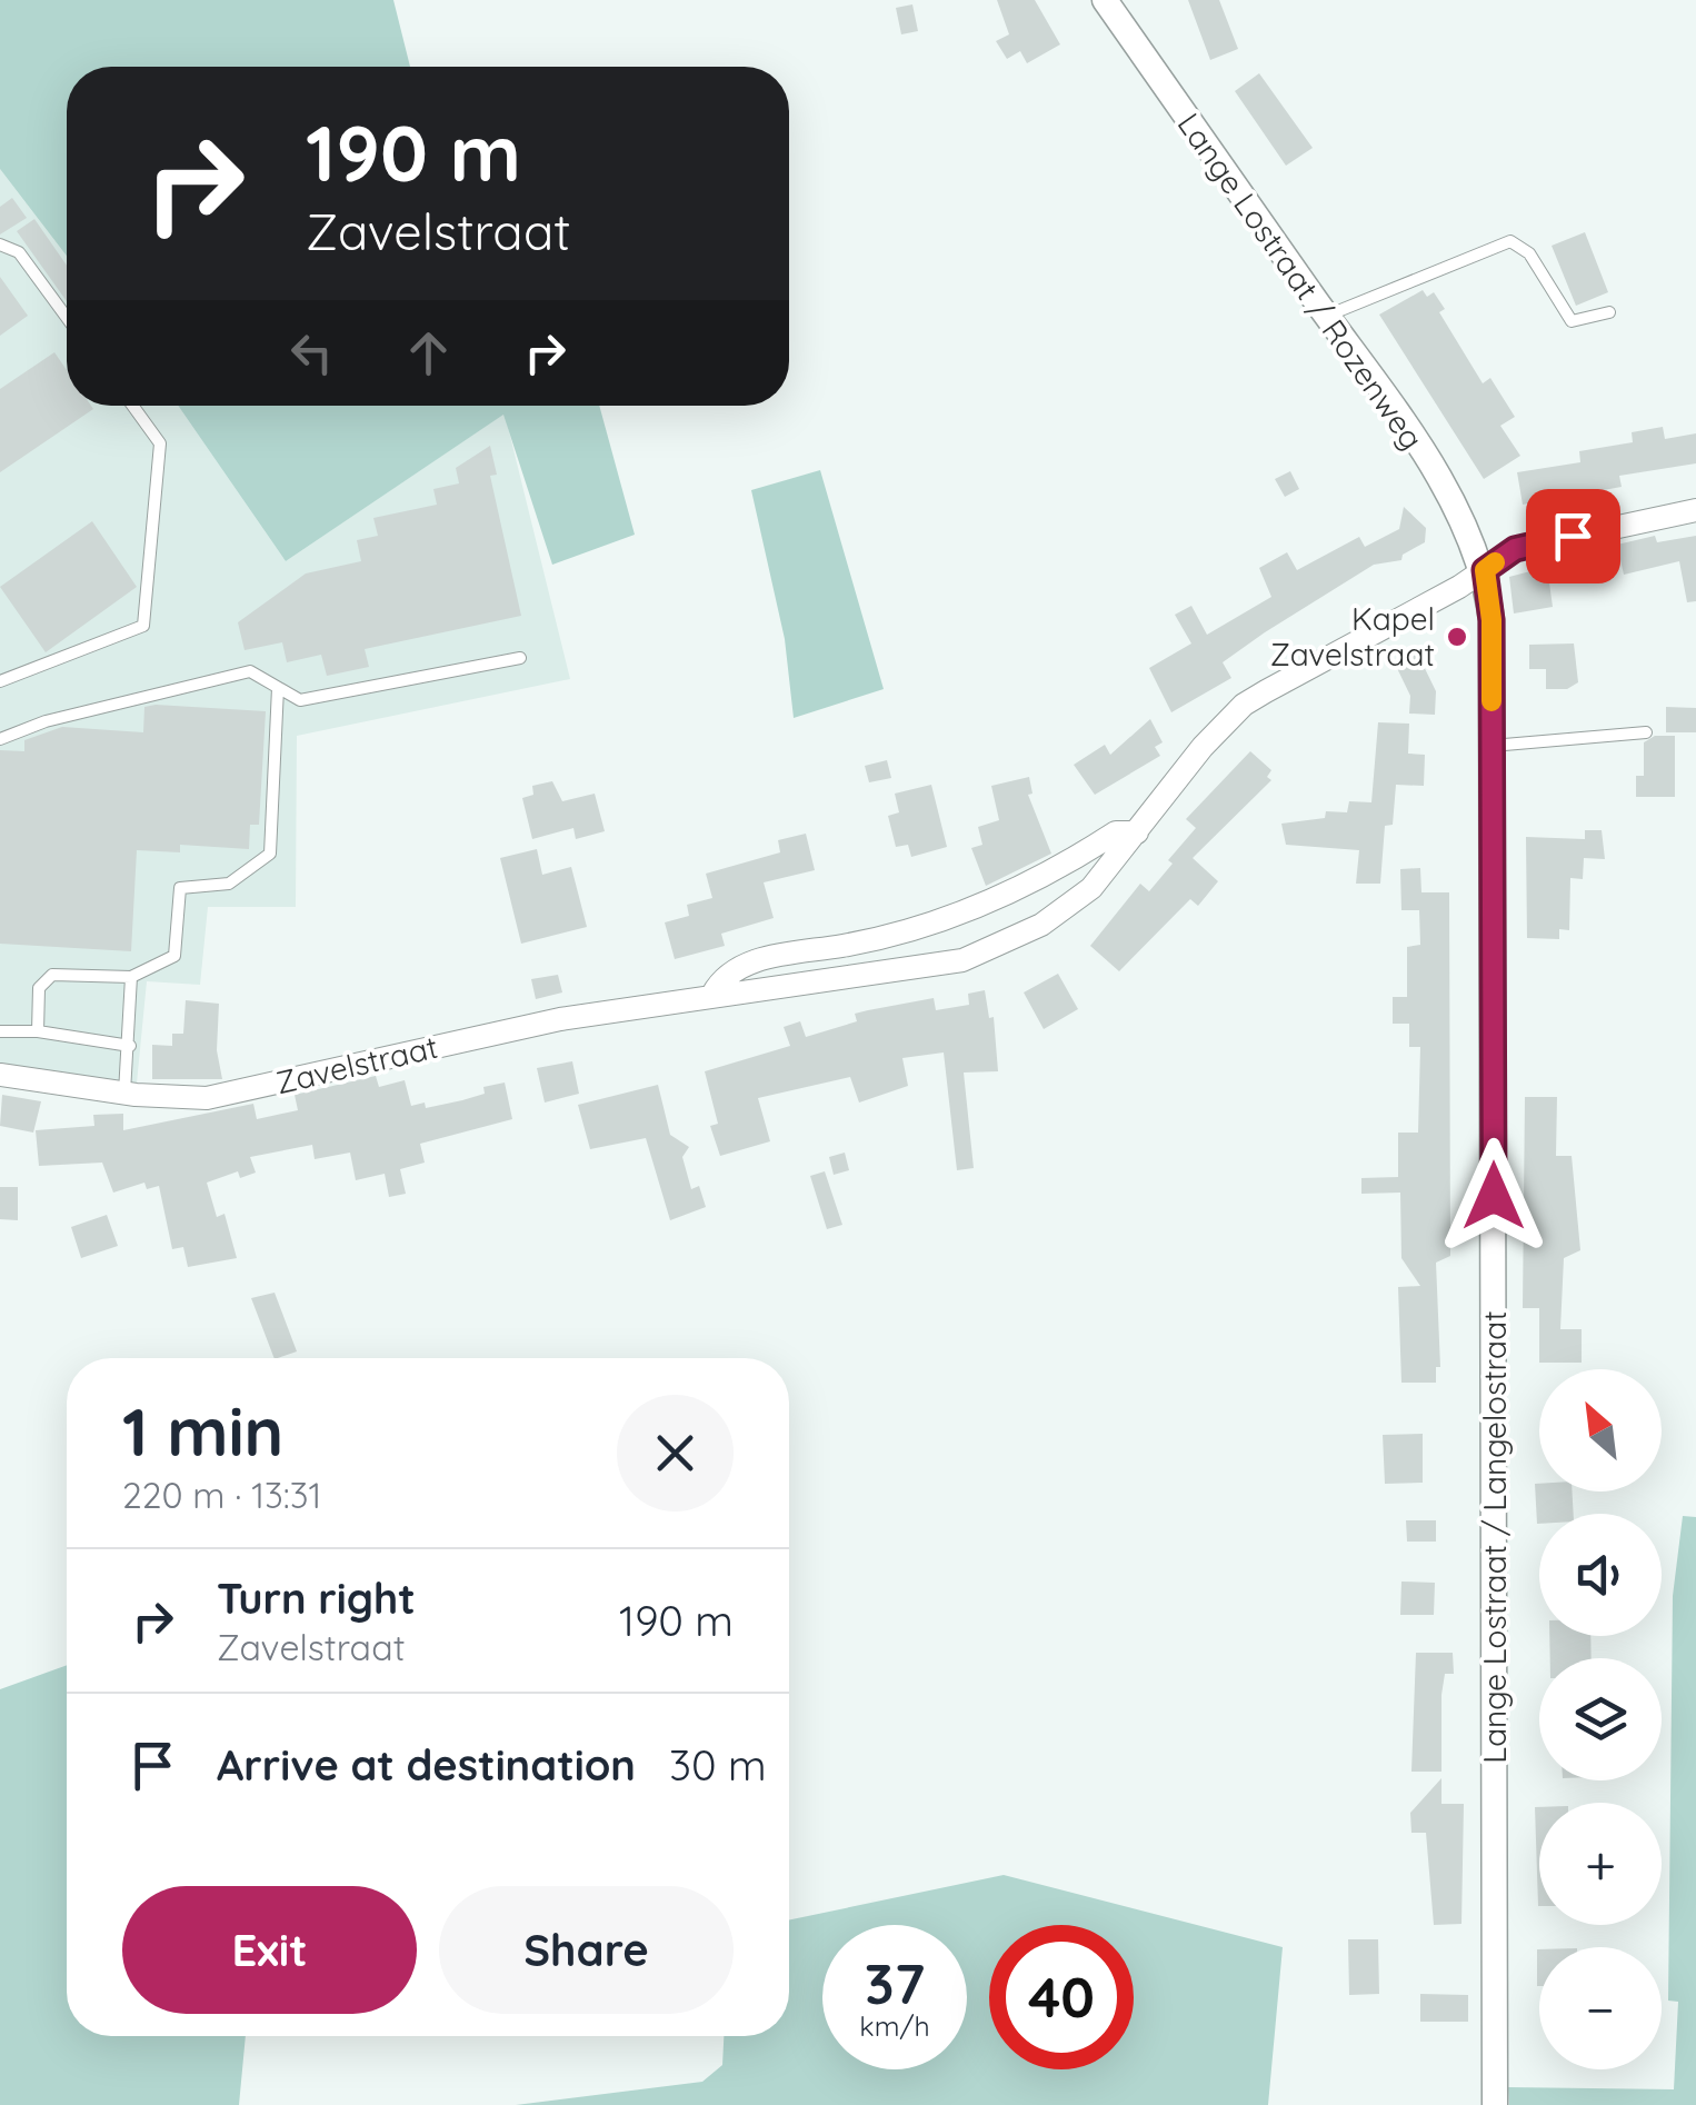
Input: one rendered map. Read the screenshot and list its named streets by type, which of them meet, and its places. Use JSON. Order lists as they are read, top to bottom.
{
  "streets": {
    "street": ["Lange Lostraat / Rozenweg", "Zavelstraat", "Lange Lostraat / Langelostraat"]
  },
  "crossings": [
    ["Lange Lostraat / Rozenweg", "Zavelstraat"],
    ["Lange Lostraat / Rozenweg", "Lange Lostraat / Langelostraat"],
    ["Zavelstraat", "Lange Lostraat / Langelostraat"]
  ],
  "places": ["Kapel Zavelstraat"],
  "north": "top left",
  "page": {
    "turn": ["190 m", "Zavelstraat"],
    "heading": ["1 min", "220 m · 13:31"],
    "map_buttons": ["+", "−"],
    "list": [
      {
        "name": "Turn right",
        "note": "Zavelstraat",
        "value": "190 m"
      },
      {
        "name": "Arrive at destination",
        "value": "30 m"
      }
    ],
    "buttons": ["Exit", "Share"],
    "speed": "37 km/h",
    "limit": "40"
  }
}
